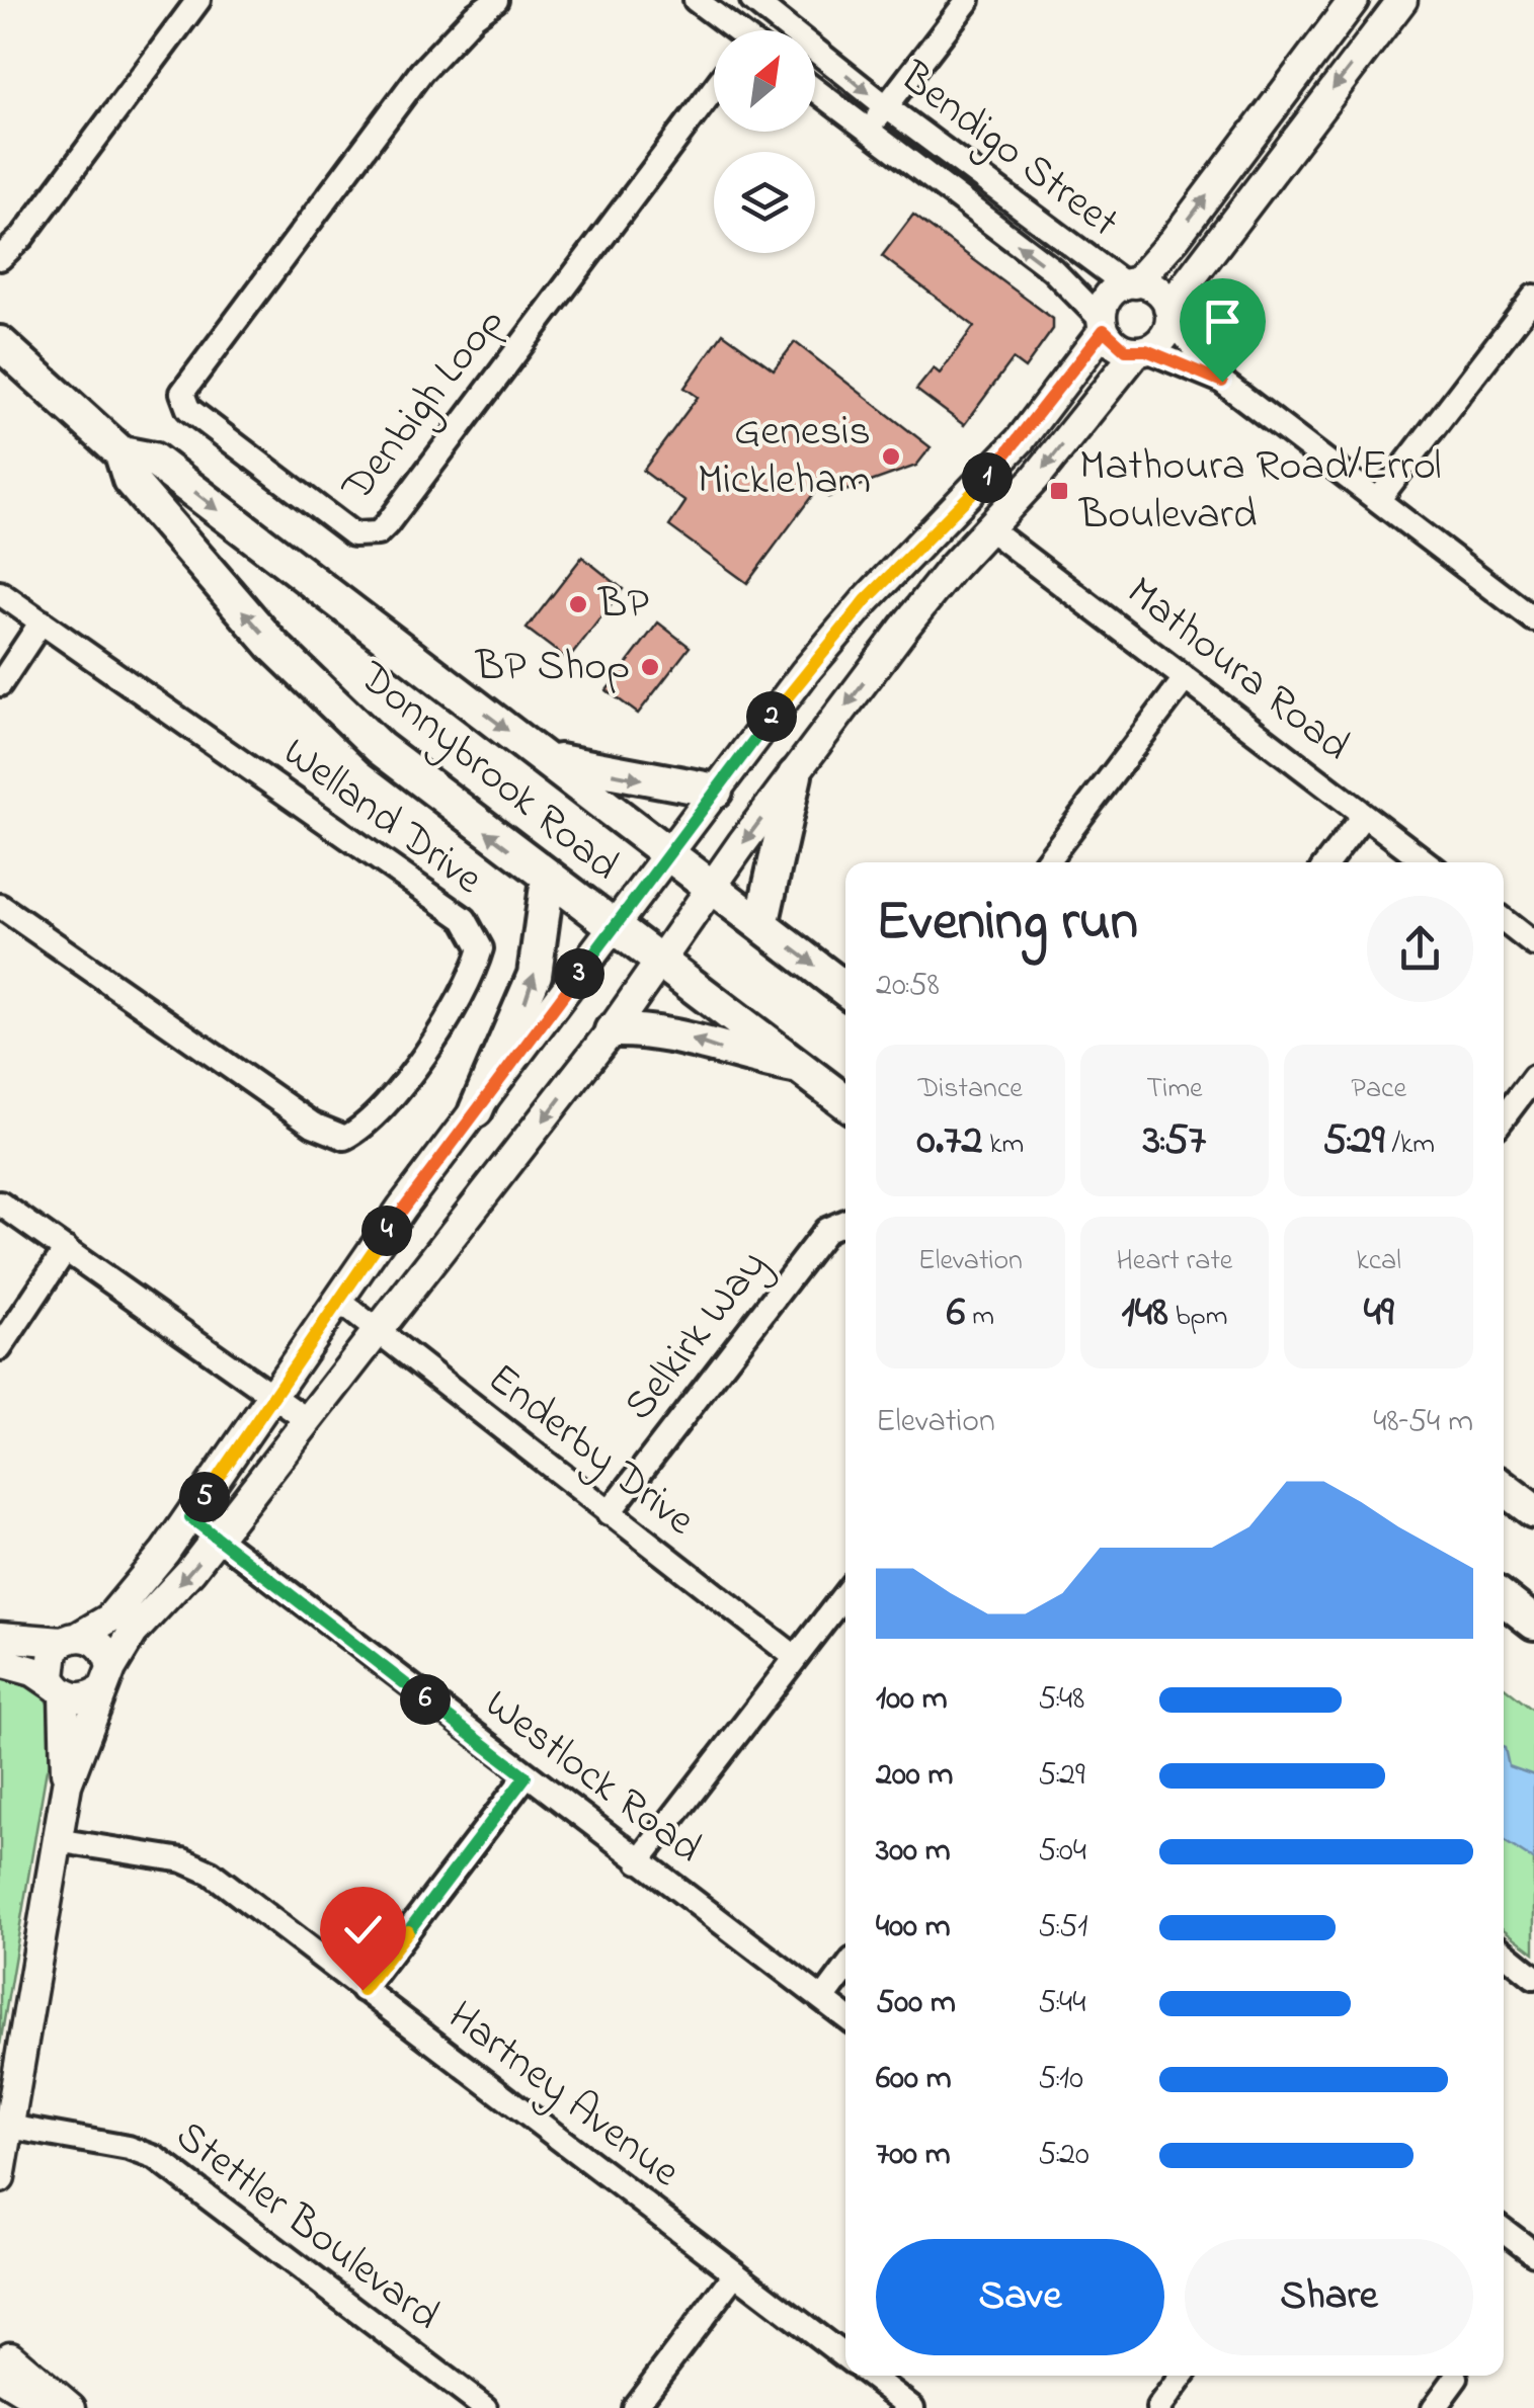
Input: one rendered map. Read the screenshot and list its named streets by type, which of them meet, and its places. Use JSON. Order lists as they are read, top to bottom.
{
  "streets": {
    "main road": ["Donnybrook Road"],
    "street": [
      "Bendigo Street",
      "Denbigh Loop",
      "Mathoura Road",
      "Welland Drive",
      "Selkirk Way",
      "Enderby Drive",
      "Westlock Road",
      "Hartney Avenue",
      "Stettler Boulevard"
    ]
  },
  "crossings": [
    ["Selkirk Way", "Enderby Drive"]
  ],
  "places": {
    "other": ["Genesis Mickleham", "BP", "BP Shop"],
    "transit": ["Mathoura Road/Errol Boulevard"]
  },
  "north": "top right",
  "page": {
    "pins": [
      "1",
      "2",
      "3",
      "4",
      "5",
      "6"
    ],
    "heading": ["Evening run", "20:58"],
    "stats": [
      ["Distance", "0.72 km"],
      ["Time", "3:57"],
      ["Pace", "5:29 /km"],
      ["Elevation", "6 m"],
      ["Heart rate", "148 bpm"],
      ["kcal", "49"]
    ],
    "chart": ["Elevation", "48–54 m"],
    "list": [
      {
        "name": "100 m",
        "note": "5:48"
      },
      {
        "name": "200 m",
        "note": "5:29"
      },
      {
        "name": "300 m",
        "note": "5:04"
      },
      {
        "name": "400 m",
        "note": "5:51"
      },
      {
        "name": "500 m",
        "note": "5:44"
      },
      {
        "name": "600 m",
        "note": "5:10"
      },
      {
        "name": "700 m",
        "note": "5:20"
      }
    ],
    "buttons": ["Save", "Share"]
  }
}
